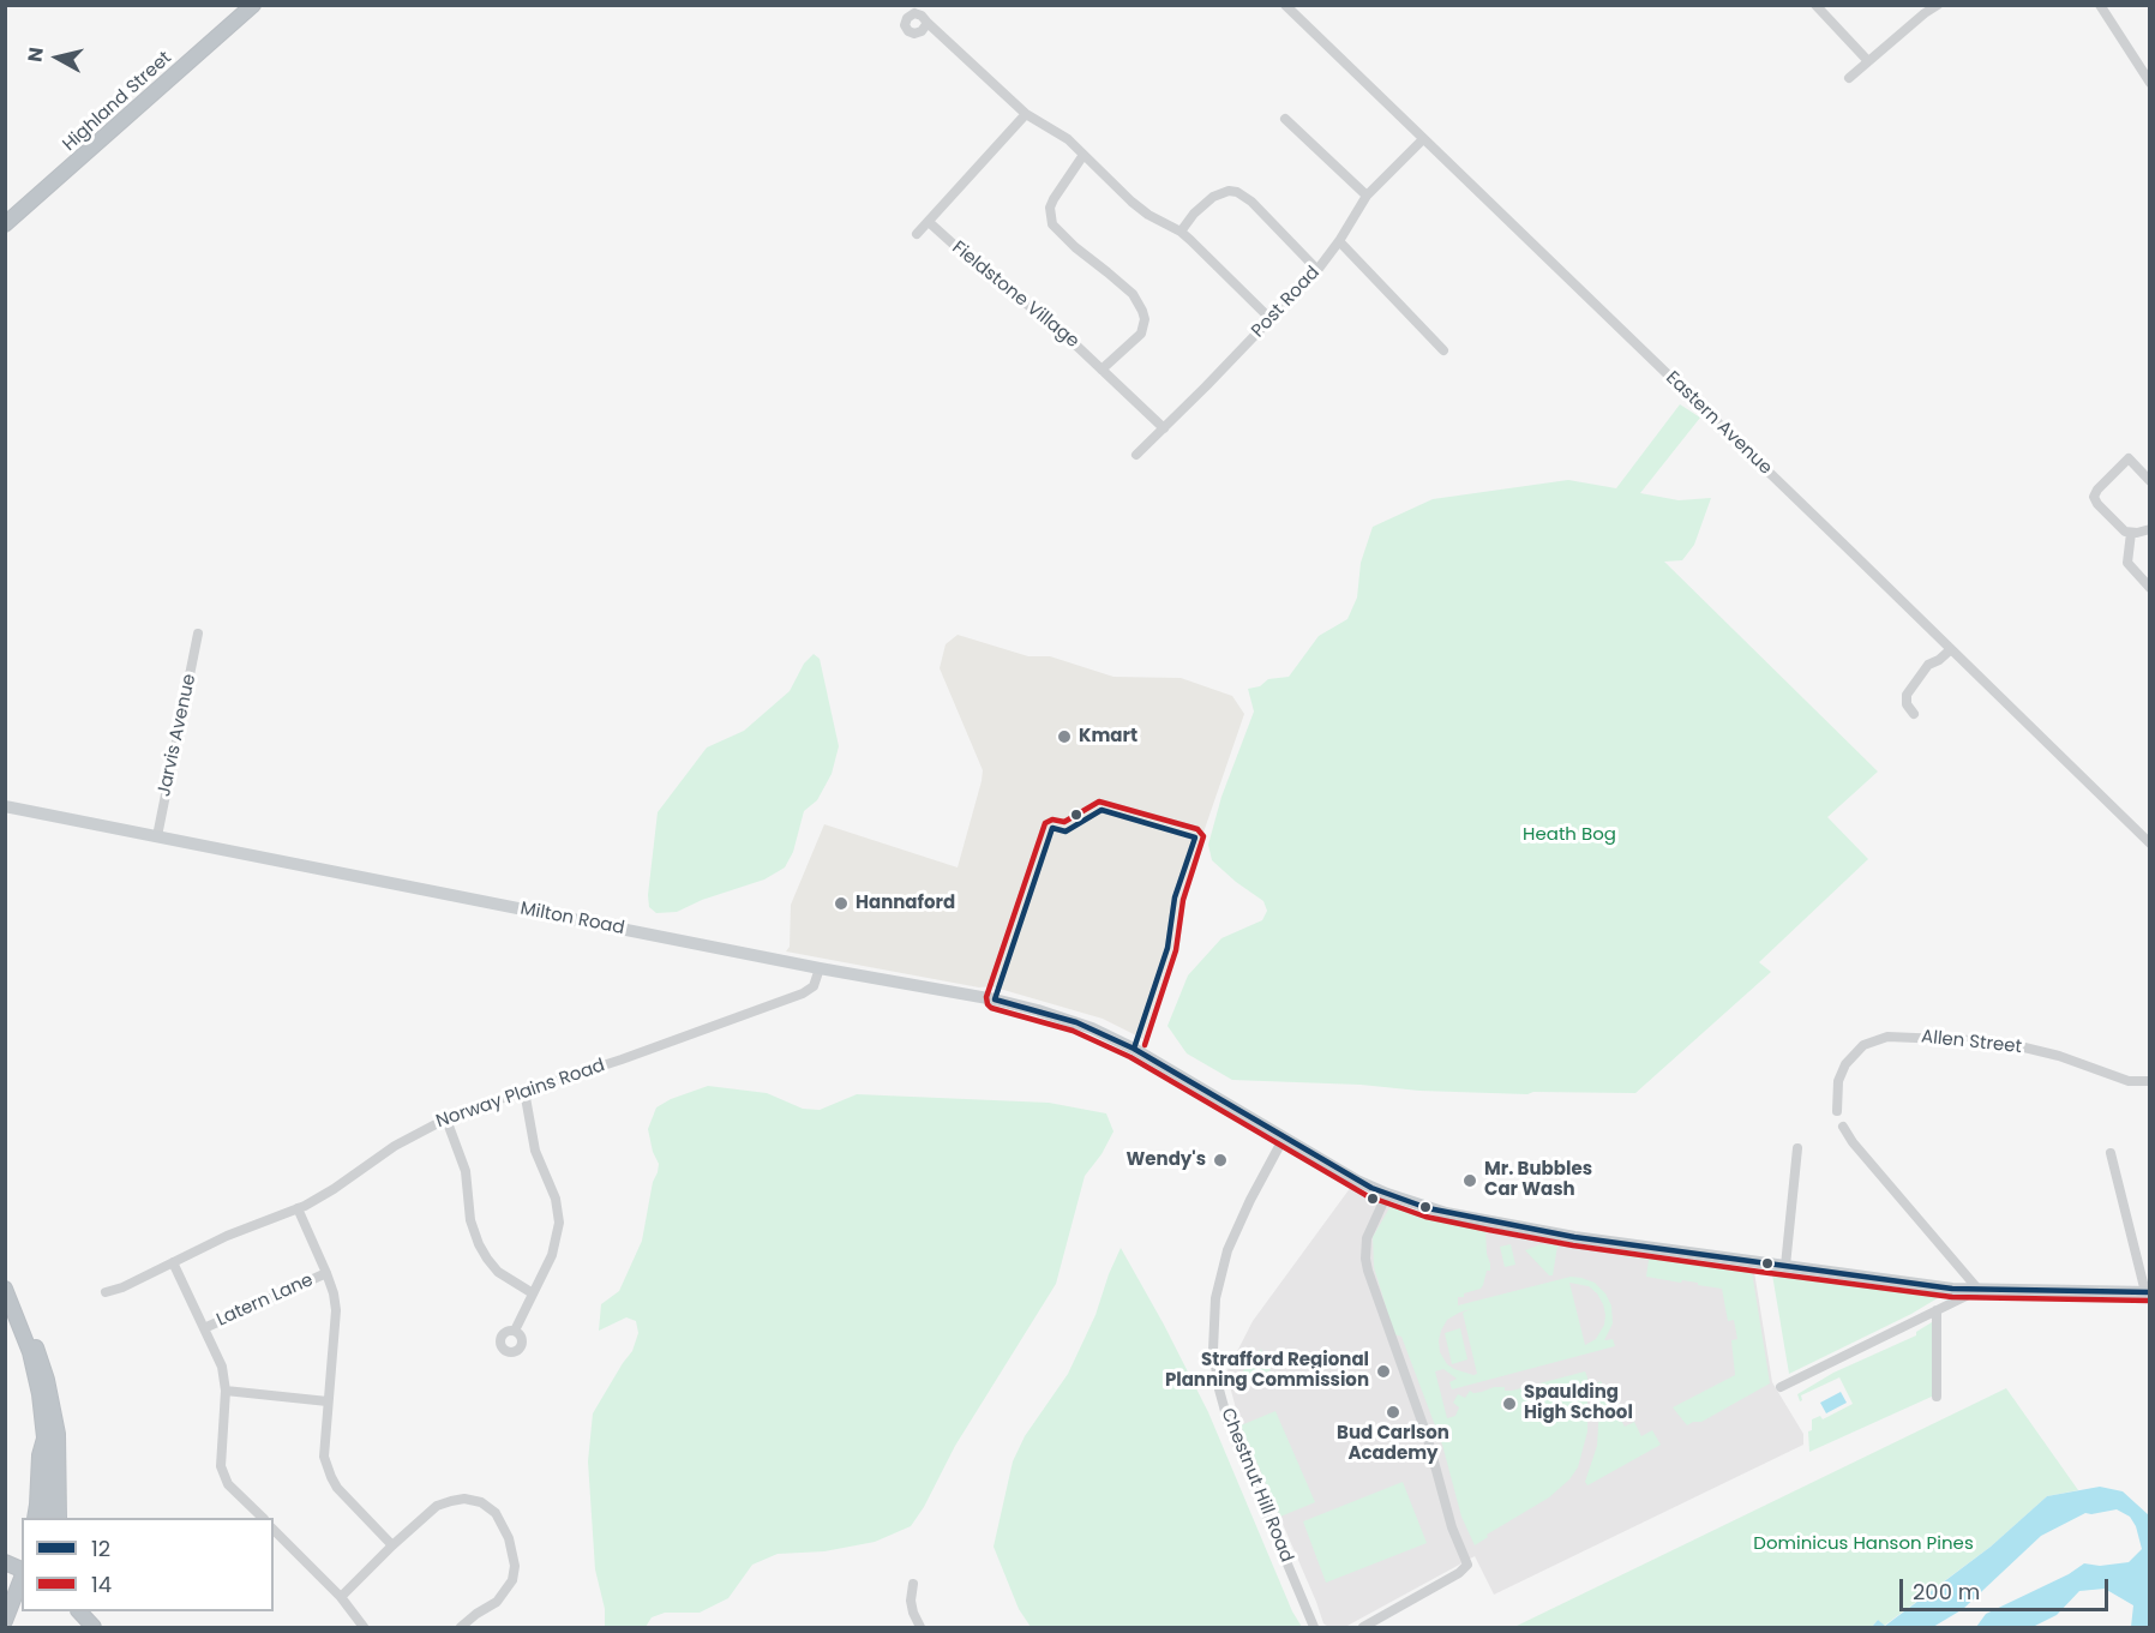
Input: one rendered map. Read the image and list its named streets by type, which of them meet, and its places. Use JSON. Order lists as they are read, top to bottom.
{
  "streets": {
    "highway": ["Highland Street"],
    "main road": ["Milton Road"],
    "street": [
      "Fieldstone Village",
      "Post Road",
      "Eastern Avenue",
      "Jarvis Avenue",
      "Allen Street",
      "Norway Plains Road",
      "Latern Lane",
      "Chestnut Hill Road"
    ]
  },
  "crossings": [
    ["Fieldstone Village", "Post Road"],
    ["Post Road", "Eastern Avenue"],
    ["Jarvis Avenue", "Milton Road"],
    ["Milton Road", "Norway Plains Road"],
    ["Milton Road", "Chestnut Hill Road"]
  ],
  "parks": ["Heath Bog", "Dominicus Hanson Pines"],
  "places": [
    "Kmart",
    "Hannaford",
    "Wendy's",
    "Mr. Bubbles Car Wash",
    "Strafford Regional Planning Commission",
    "Spaulding High School",
    "Bud Carlson Academy"
  ],
  "lines": ["transit line 14", "transit line 12"],
  "legend": ["12", "14"],
  "scale_bar": "200 m",
  "north": "left"
}
